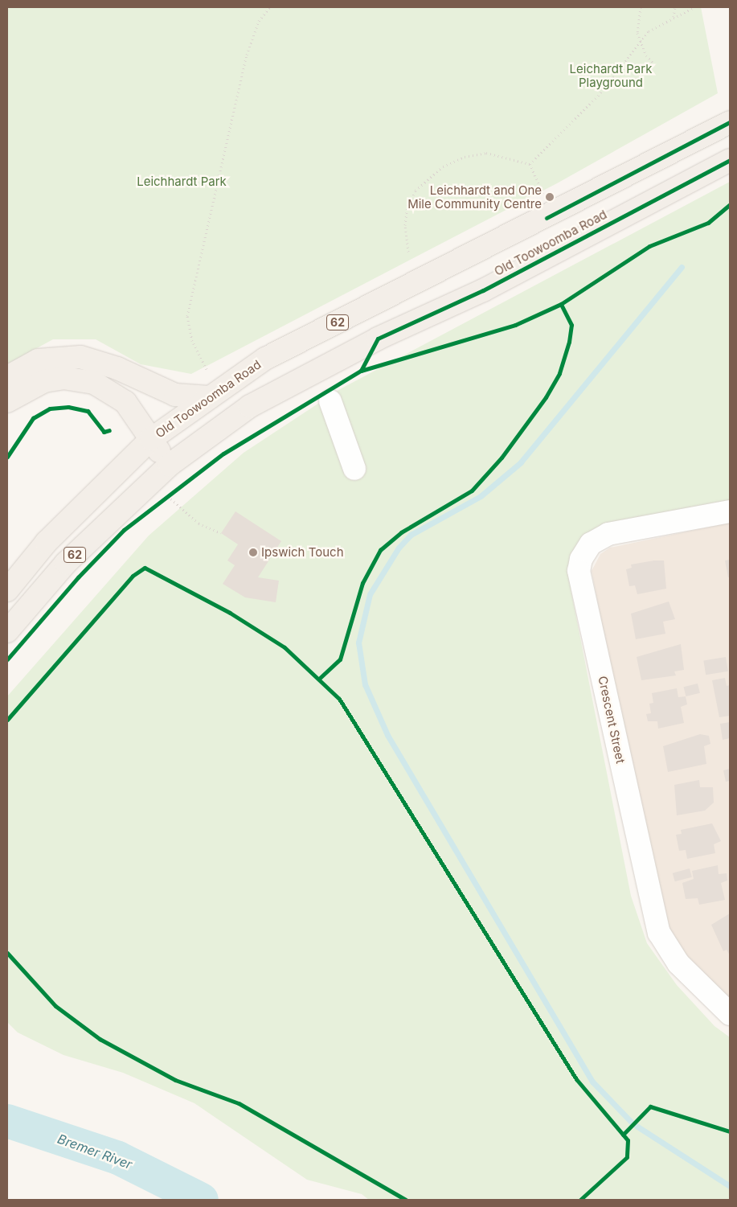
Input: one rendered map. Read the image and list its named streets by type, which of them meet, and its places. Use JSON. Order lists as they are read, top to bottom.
{
  "streets": {
    "main road": ["Old Toowoomba Road", "62"],
    "street": ["Crescent Street"]
  },
  "water": ["Bremer River"],
  "parks": ["Leichardt Park Playground", "Leichhardt Park"],
  "places": ["Leichhardt and One Mile Community Centre", "Ipswich Touch"]
}
